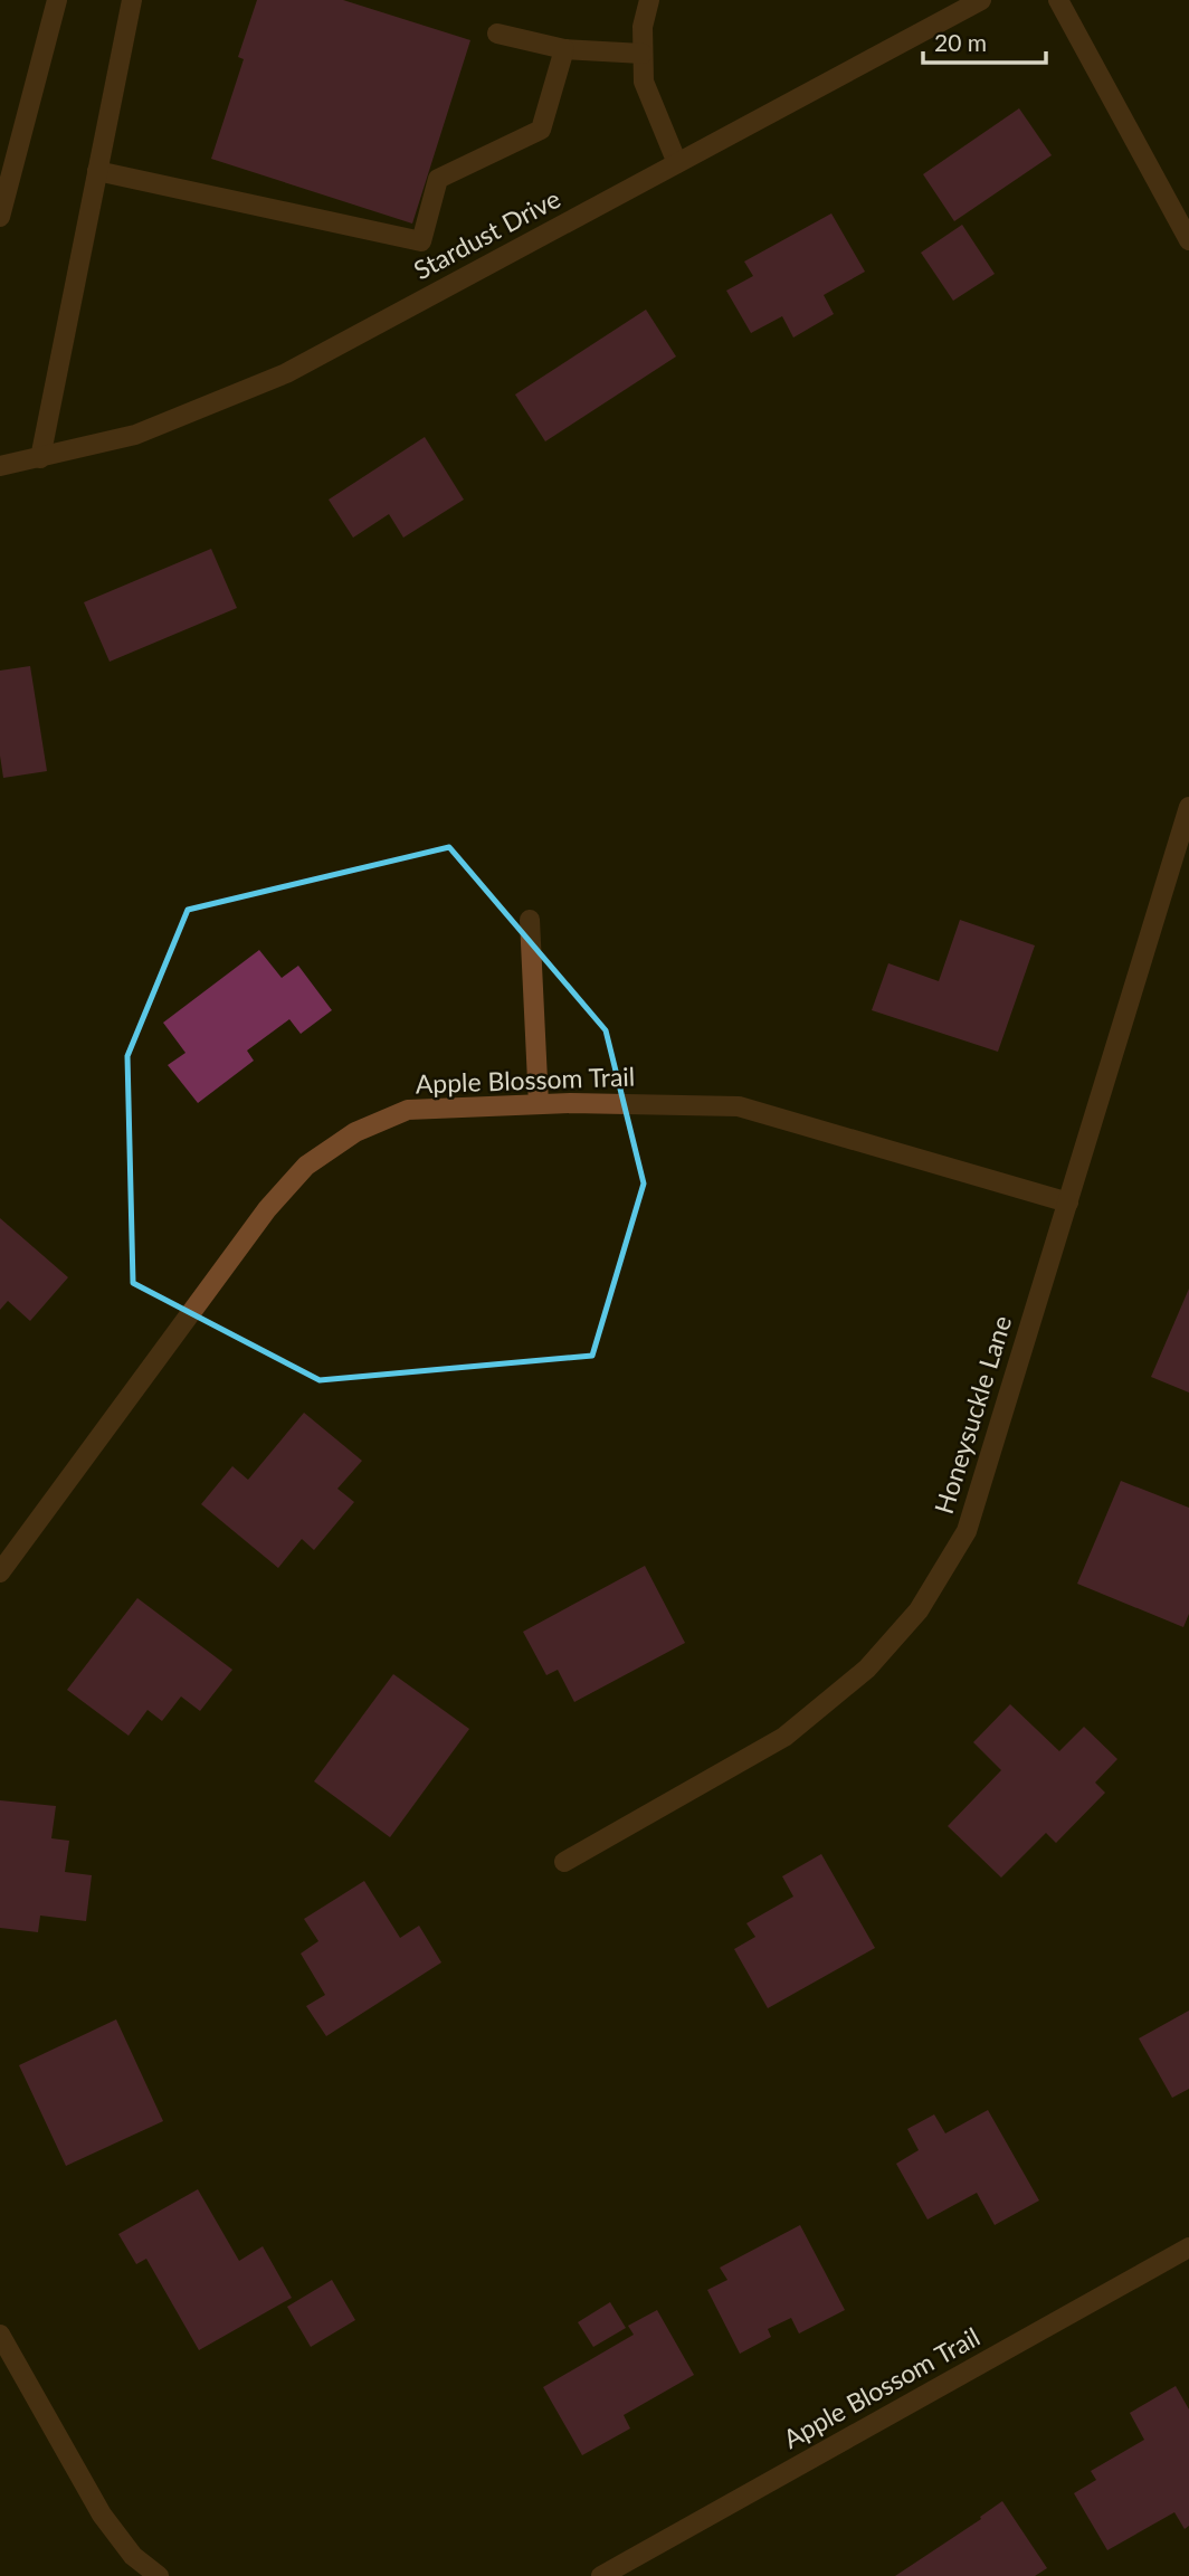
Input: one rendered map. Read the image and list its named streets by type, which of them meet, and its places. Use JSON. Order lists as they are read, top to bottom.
{
  "streets": {
    "street": ["Stardust Drive", "Apple Blossom Trail", "Honeysuckle Lane"]
  },
  "crossings": [
    ["Apple Blossom Trail", "Honeysuckle Lane"]
  ],
  "scale_bar": "20 m"
}
